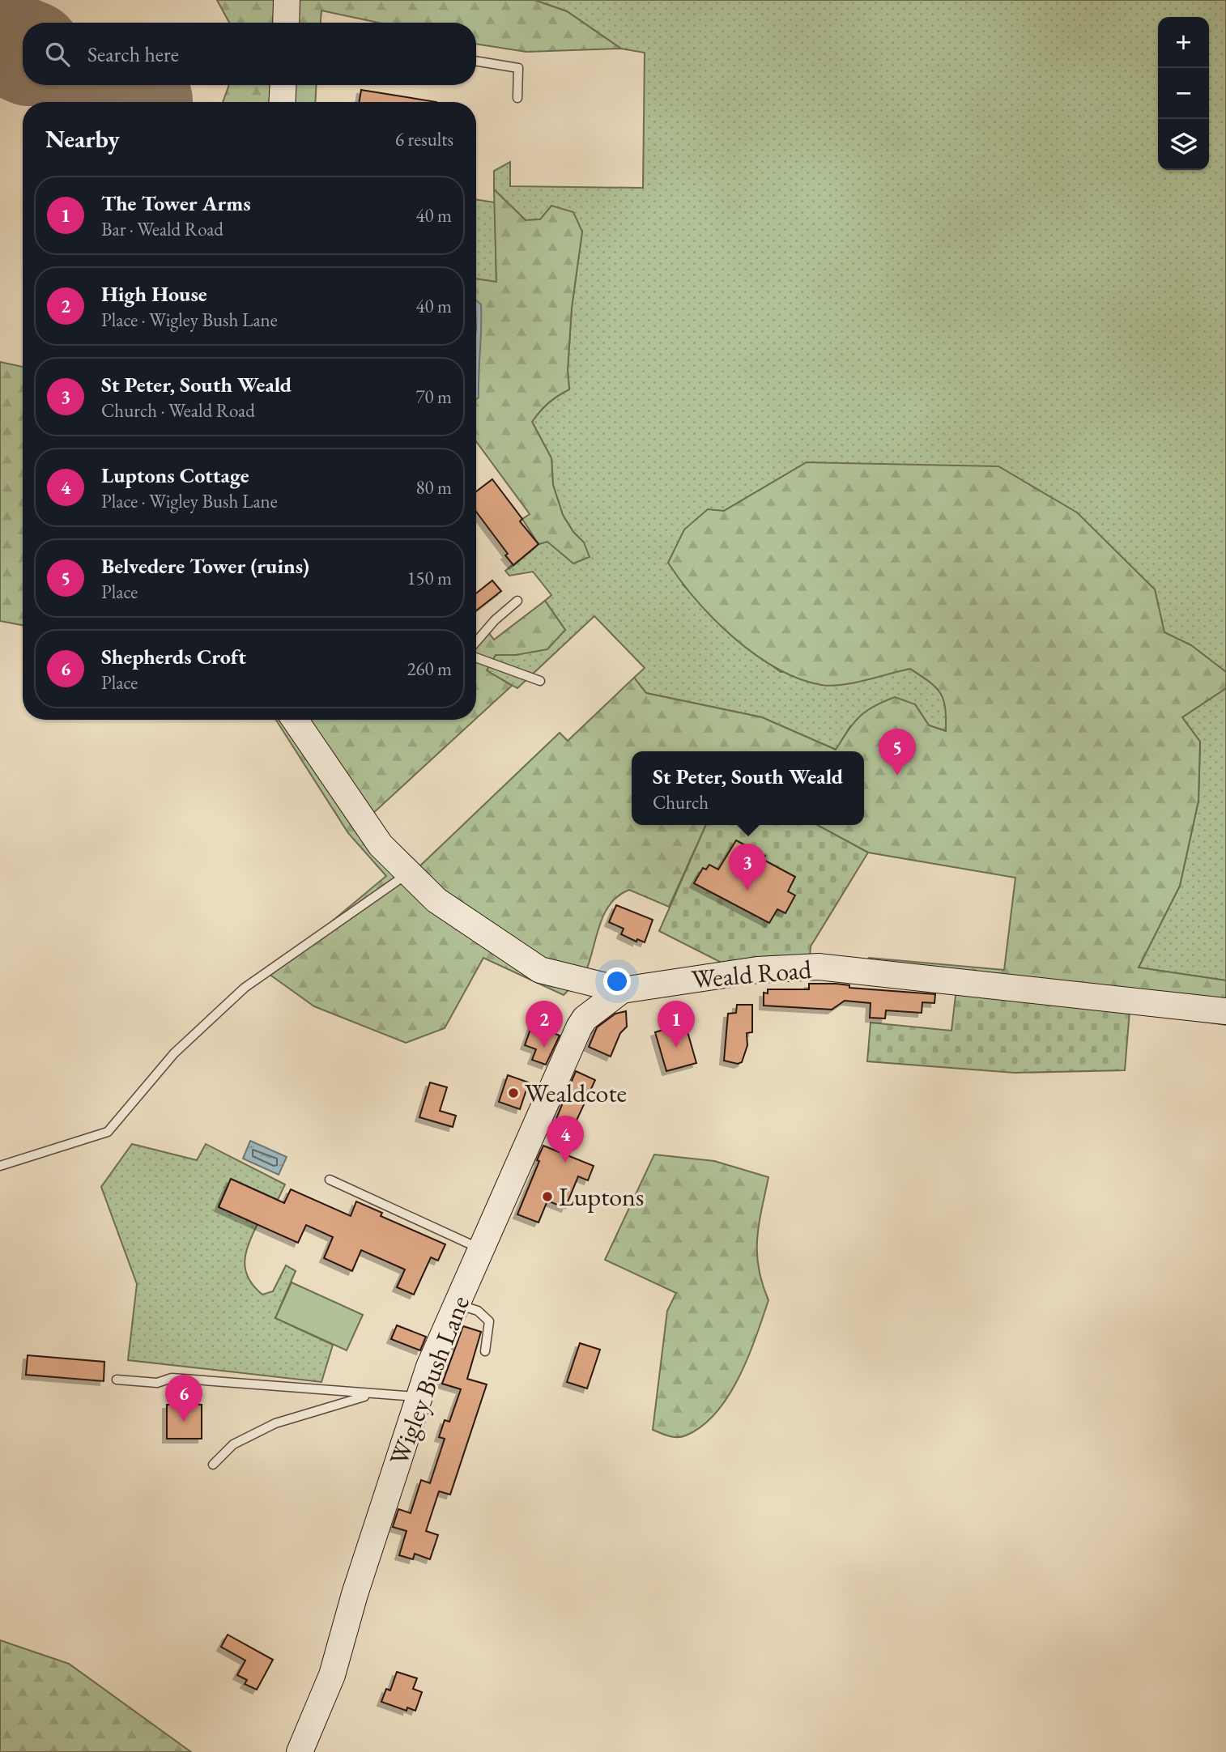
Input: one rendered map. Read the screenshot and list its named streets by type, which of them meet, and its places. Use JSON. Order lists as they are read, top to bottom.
{
  "streets": {
    "street": ["Weald Road", "Wigley Bush Lane"]
  },
  "crossings": [
    ["Weald Road", "Wigley Bush Lane"]
  ],
  "places": ["Wealdcote", "Luptons"],
  "page": {
    "map_buttons": ["+", "−"],
    "search": "Search here",
    "heading": ["Nearby", "6 results"],
    "list": [
      {
        "mark": "1",
        "name": "The Tower Arms",
        "note": "Bar · Weald Road",
        "value": "40 m"
      },
      {
        "mark": "2",
        "name": "High House",
        "note": "Place · Wigley Bush Lane",
        "value": "40 m"
      },
      {
        "mark": "3",
        "name": "St Peter, South Weald",
        "note": "Church · Weald Road",
        "value": "70 m"
      },
      {
        "mark": "4",
        "name": "Luptons Cottage",
        "note": "Place · Wigley Bush Lane",
        "value": "80 m"
      },
      {
        "mark": "5",
        "name": "Belvedere Tower (ruins)",
        "note": "Place",
        "value": "150 m"
      },
      {
        "mark": "6",
        "name": "Shepherds Croft",
        "note": "Place",
        "value": "260 m"
      }
    ],
    "pins": [
      "5",
      "3",
      "1",
      "2",
      "4",
      "6"
    ],
    "popup": ["St Peter, South Weald", "Church"]
  }
}
